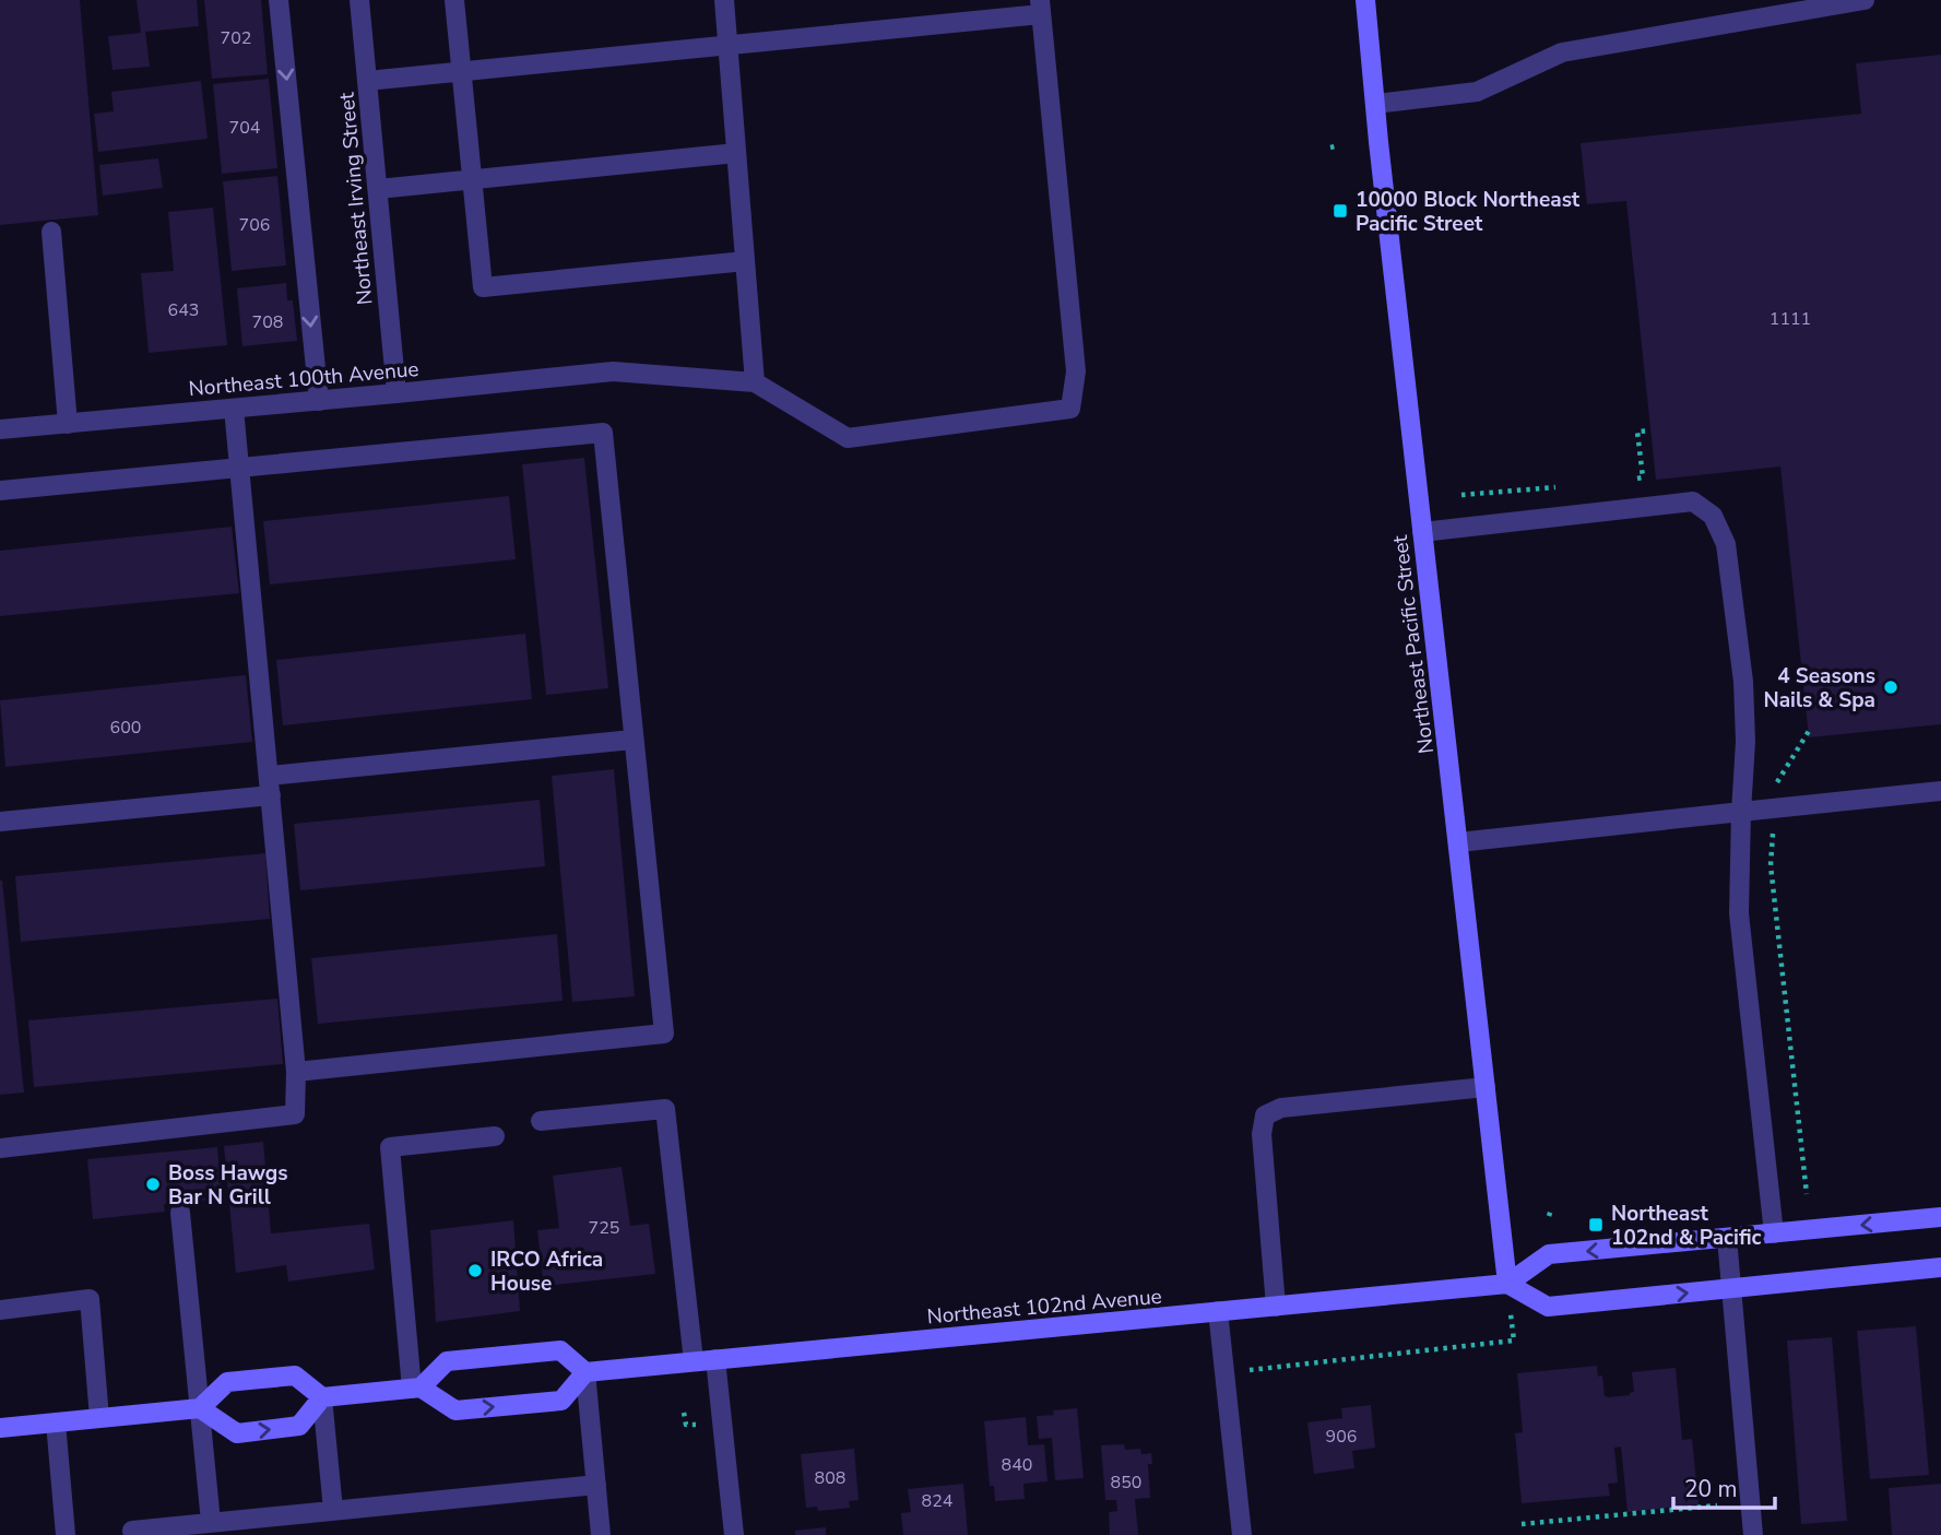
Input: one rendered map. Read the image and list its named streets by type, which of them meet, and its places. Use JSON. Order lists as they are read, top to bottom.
{
  "streets": {
    "main road": ["Northeast Pacific Street", "Northeast 102nd Avenue"],
    "street": ["Northeast Irving Street", "Northeast 100th Avenue"]
  },
  "crossings": [
    ["Northeast Irving Street", "Northeast 100th Avenue"],
    ["Northeast Pacific Street", "Northeast 102nd Avenue"]
  ],
  "places": {
    "transit": ["10000 Block Northeast Pacific Street", "Northeast 102nd & Pacific"],
    "other": ["4 Seasons Nails & Spa", "Boss Hawgs Bar N Grill", "IRCO Africa House"]
  },
  "house_numbers": [
    "702",
    "704",
    "706",
    "643",
    "1111",
    "708",
    "600",
    "725",
    "906",
    "840",
    "808",
    "850",
    "824"
  ],
  "scale_bar": "20 m"
}
